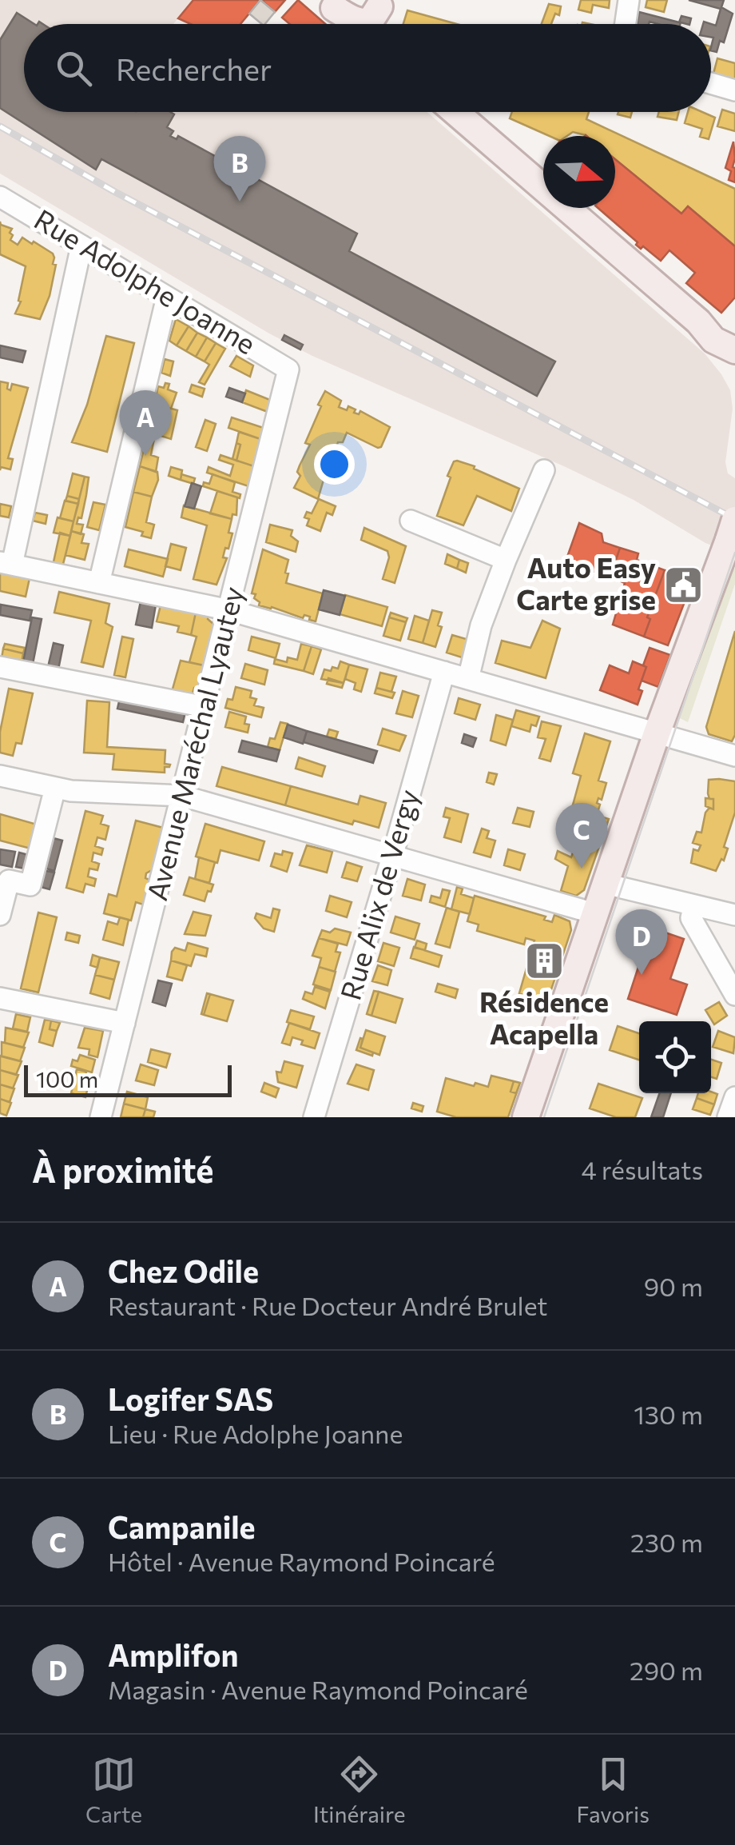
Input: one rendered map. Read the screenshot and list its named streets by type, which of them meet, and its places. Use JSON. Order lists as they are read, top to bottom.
{
  "streets": {
    "street": ["Rue Adolphe Joanne", "Avenue Maréchal Lyautey", "Rue Alix de Vergy"]
  },
  "crossings": [
    ["Rue Adolphe Joanne", "Avenue Maréchal Lyautey"]
  ],
  "places": {
    "public building": ["Auto Easy Carte grise"],
    "building": ["Résidence Acapella"]
  },
  "scale_bar": "100 m",
  "north": "right",
  "page": {
    "search": "Rechercher",
    "pins": [
      "B",
      "A",
      "C",
      "D"
    ],
    "scale": "100 m",
    "heading": ["À proximité", "4 résultats"],
    "list": [
      {
        "mark": "A",
        "name": "Chez Odile",
        "note": "Restaurant · Rue Docteur André Brulet",
        "value": "90 m"
      },
      {
        "mark": "B",
        "name": "Logifer SAS",
        "note": "Lieu · Rue Adolphe Joanne",
        "value": "130 m"
      },
      {
        "mark": "C",
        "name": "Campanile",
        "note": "Hôtel · Avenue Raymond Poincaré",
        "value": "230 m"
      },
      {
        "mark": "D",
        "name": "Amplifon",
        "note": "Magasin · Avenue Raymond Poincaré",
        "value": "290 m"
      }
    ],
    "nav": ["Carte", "Itinéraire", "Favoris"]
  }
}
